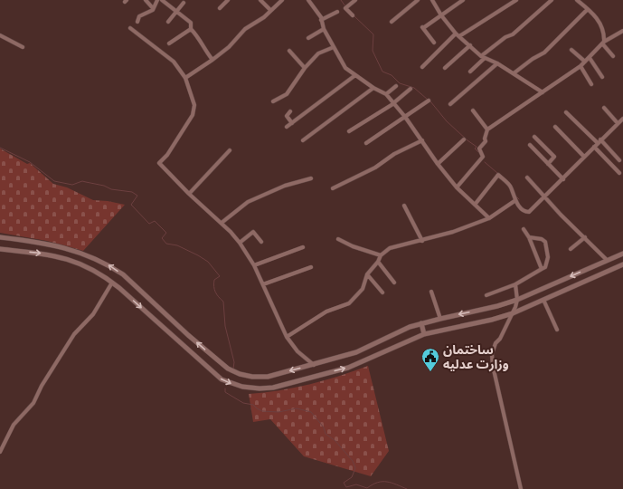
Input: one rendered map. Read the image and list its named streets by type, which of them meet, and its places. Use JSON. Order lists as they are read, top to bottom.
{
  "places": {
    "public building": ["ساختمان وزارت عدلیه"]
  }
}
